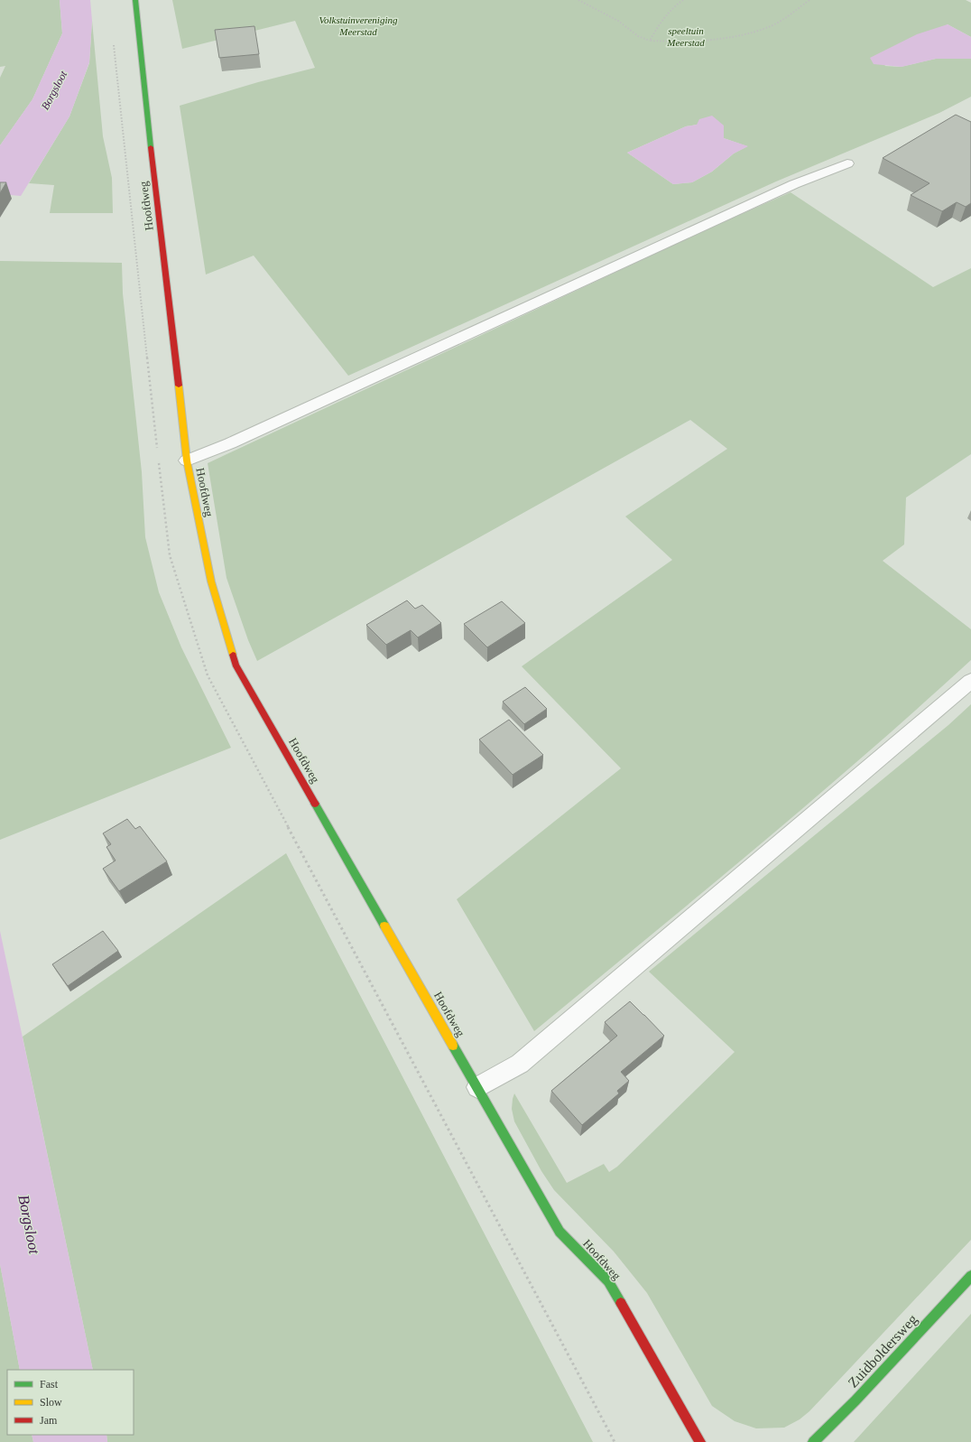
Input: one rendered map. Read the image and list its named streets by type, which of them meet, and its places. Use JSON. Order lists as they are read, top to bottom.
{
  "streets": {
    "main road": ["Hoofdweg", "Zuidboldersweg"]
  },
  "water": ["Borgsloot"],
  "parks": ["Volkstuinvereniging Meerstad", "speeltuin Meerstad"],
  "legend": ["Fast", "Slow", "Jam"]
}
